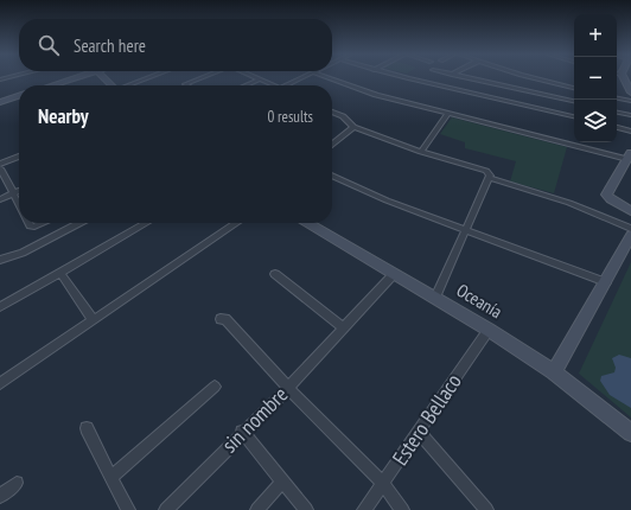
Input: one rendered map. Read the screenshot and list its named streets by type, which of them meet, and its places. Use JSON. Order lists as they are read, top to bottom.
{
  "streets": {
    "street": ["Oceanía", "sin nombre", "Estero Bellaco"]
  },
  "crossings": [
    ["Oceanía", "sin nombre"],
    ["Oceanía", "Estero Bellaco"]
  ],
  "page": {
    "map_buttons": ["+", "−"],
    "search": "Search here",
    "heading": ["Nearby", "0 results"]
  }
}
